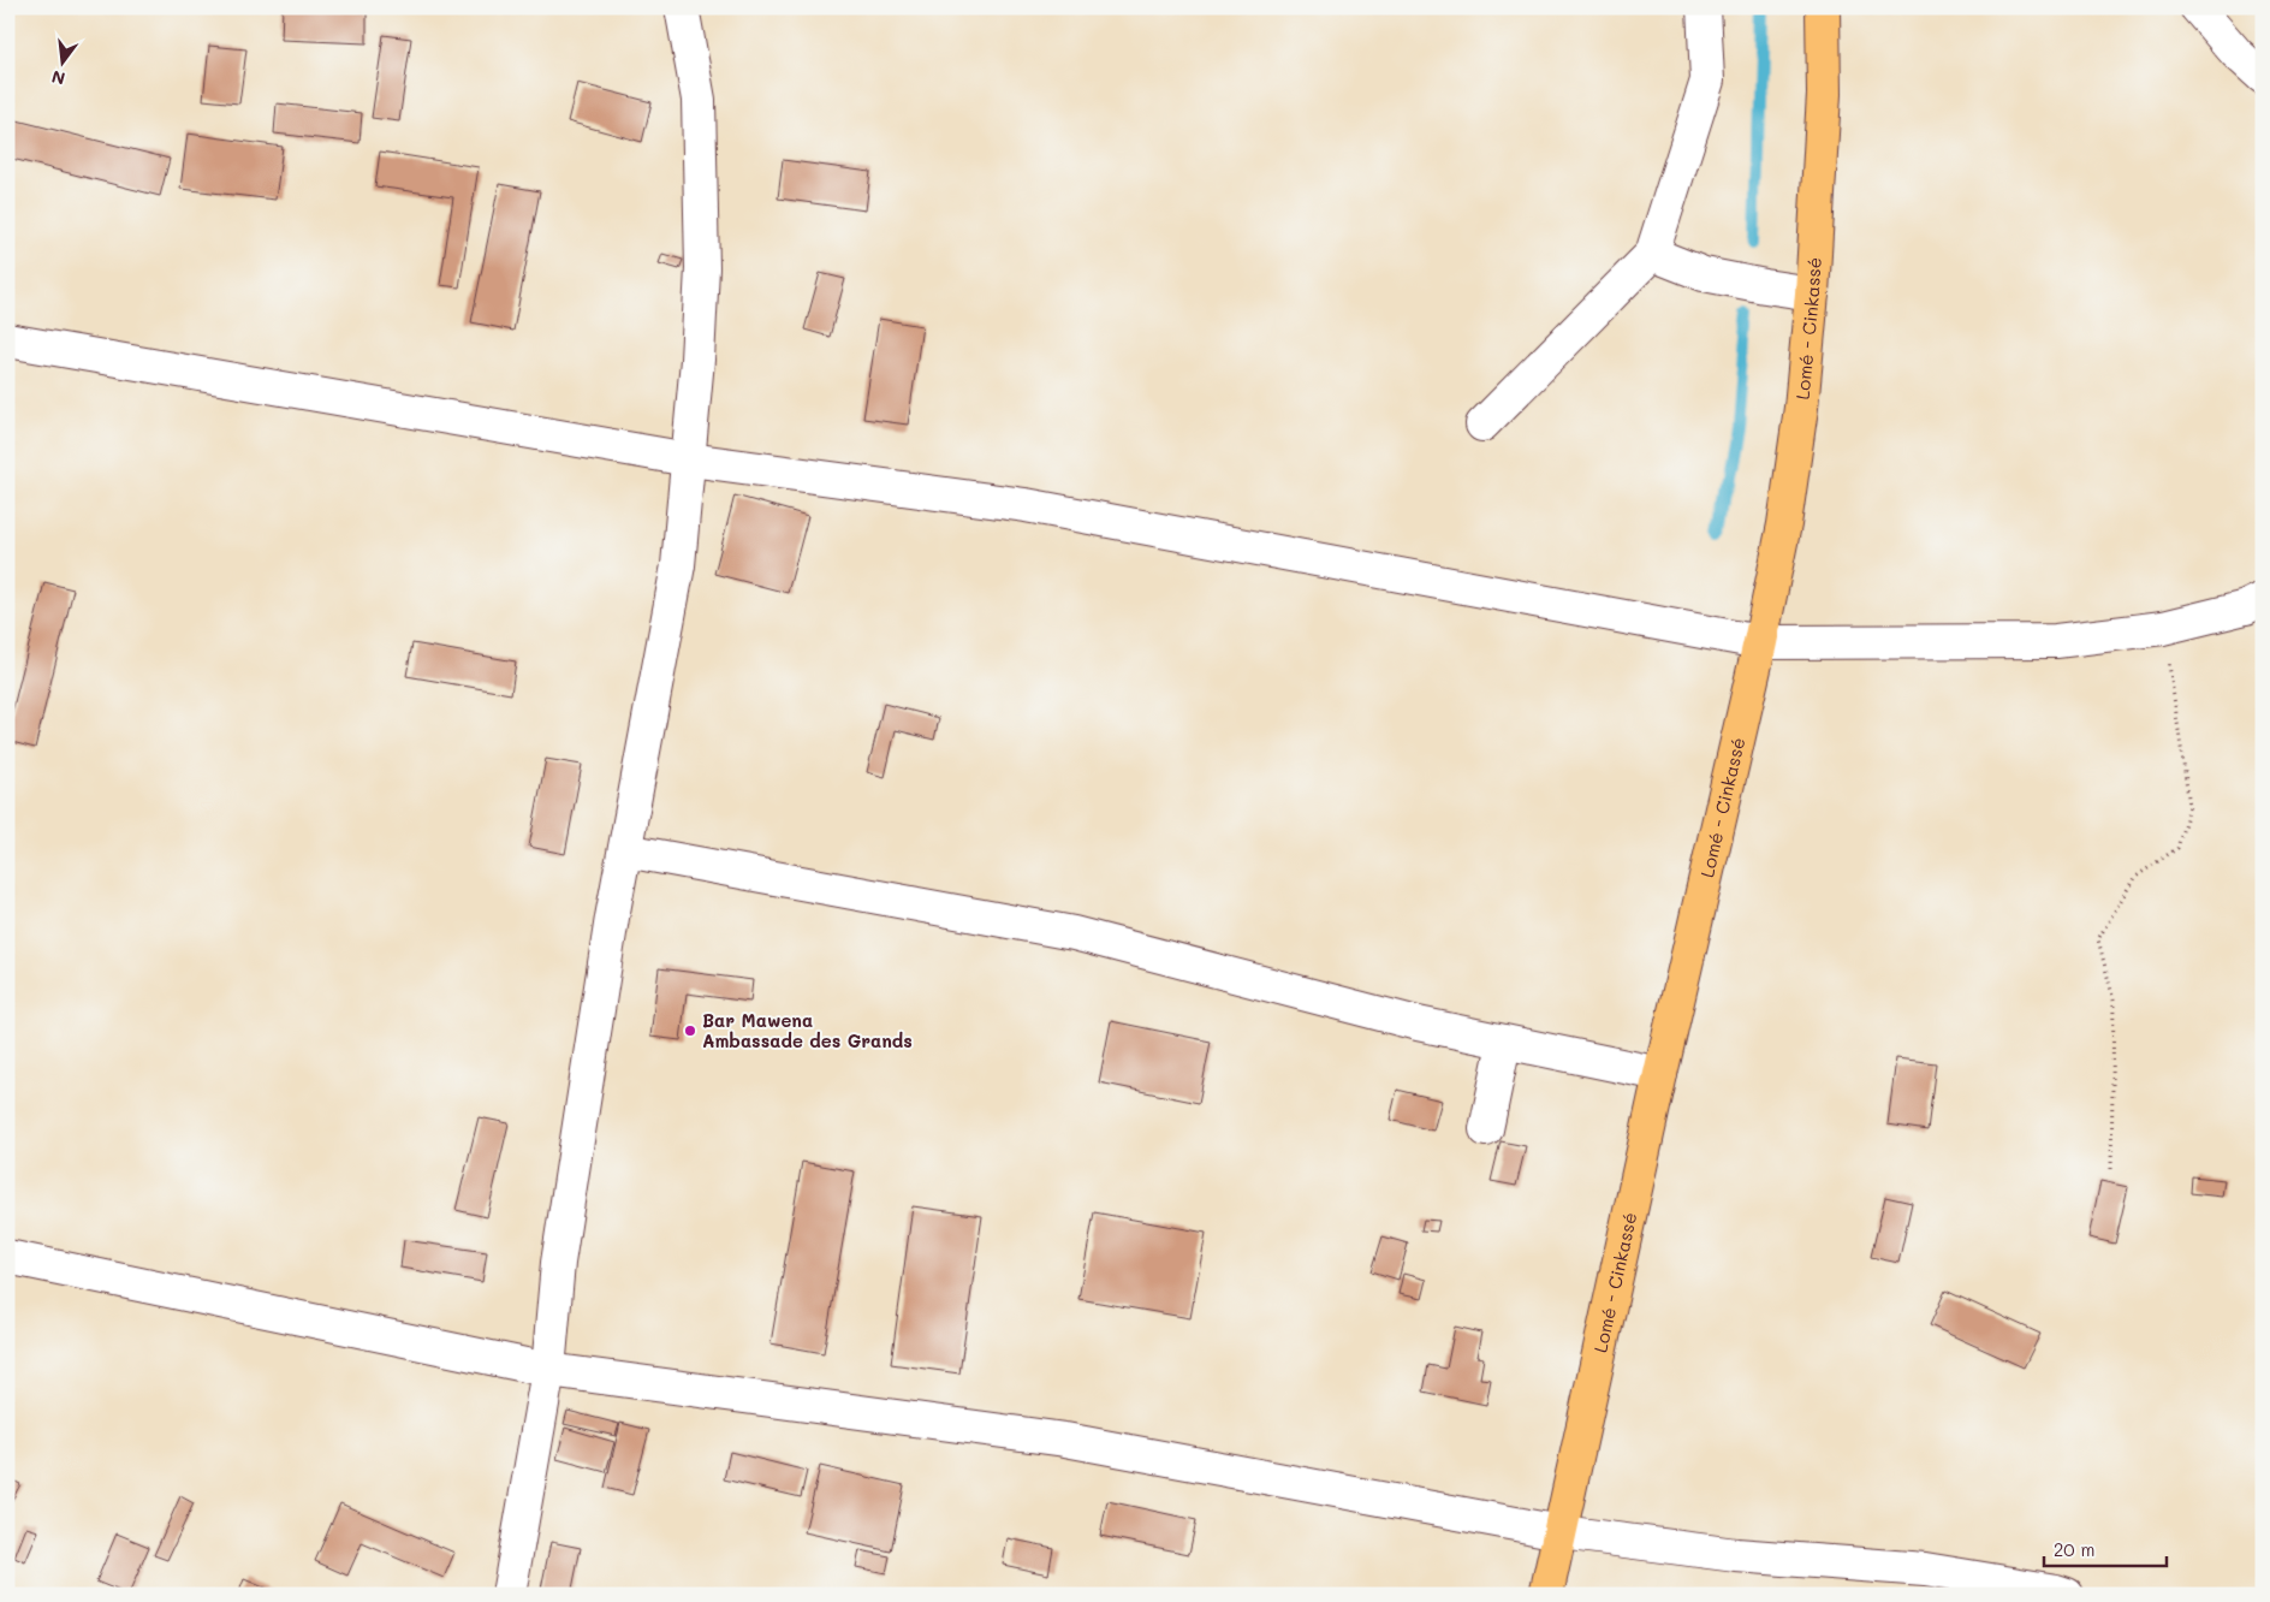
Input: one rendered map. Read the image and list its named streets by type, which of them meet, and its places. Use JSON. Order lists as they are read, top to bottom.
{
  "streets": {
    "highway": ["Lomé - Cinkassé"]
  },
  "places": ["Bar Mawena Ambassade des Grands"],
  "scale_bar": "20 m",
  "north": "bottom"
}
